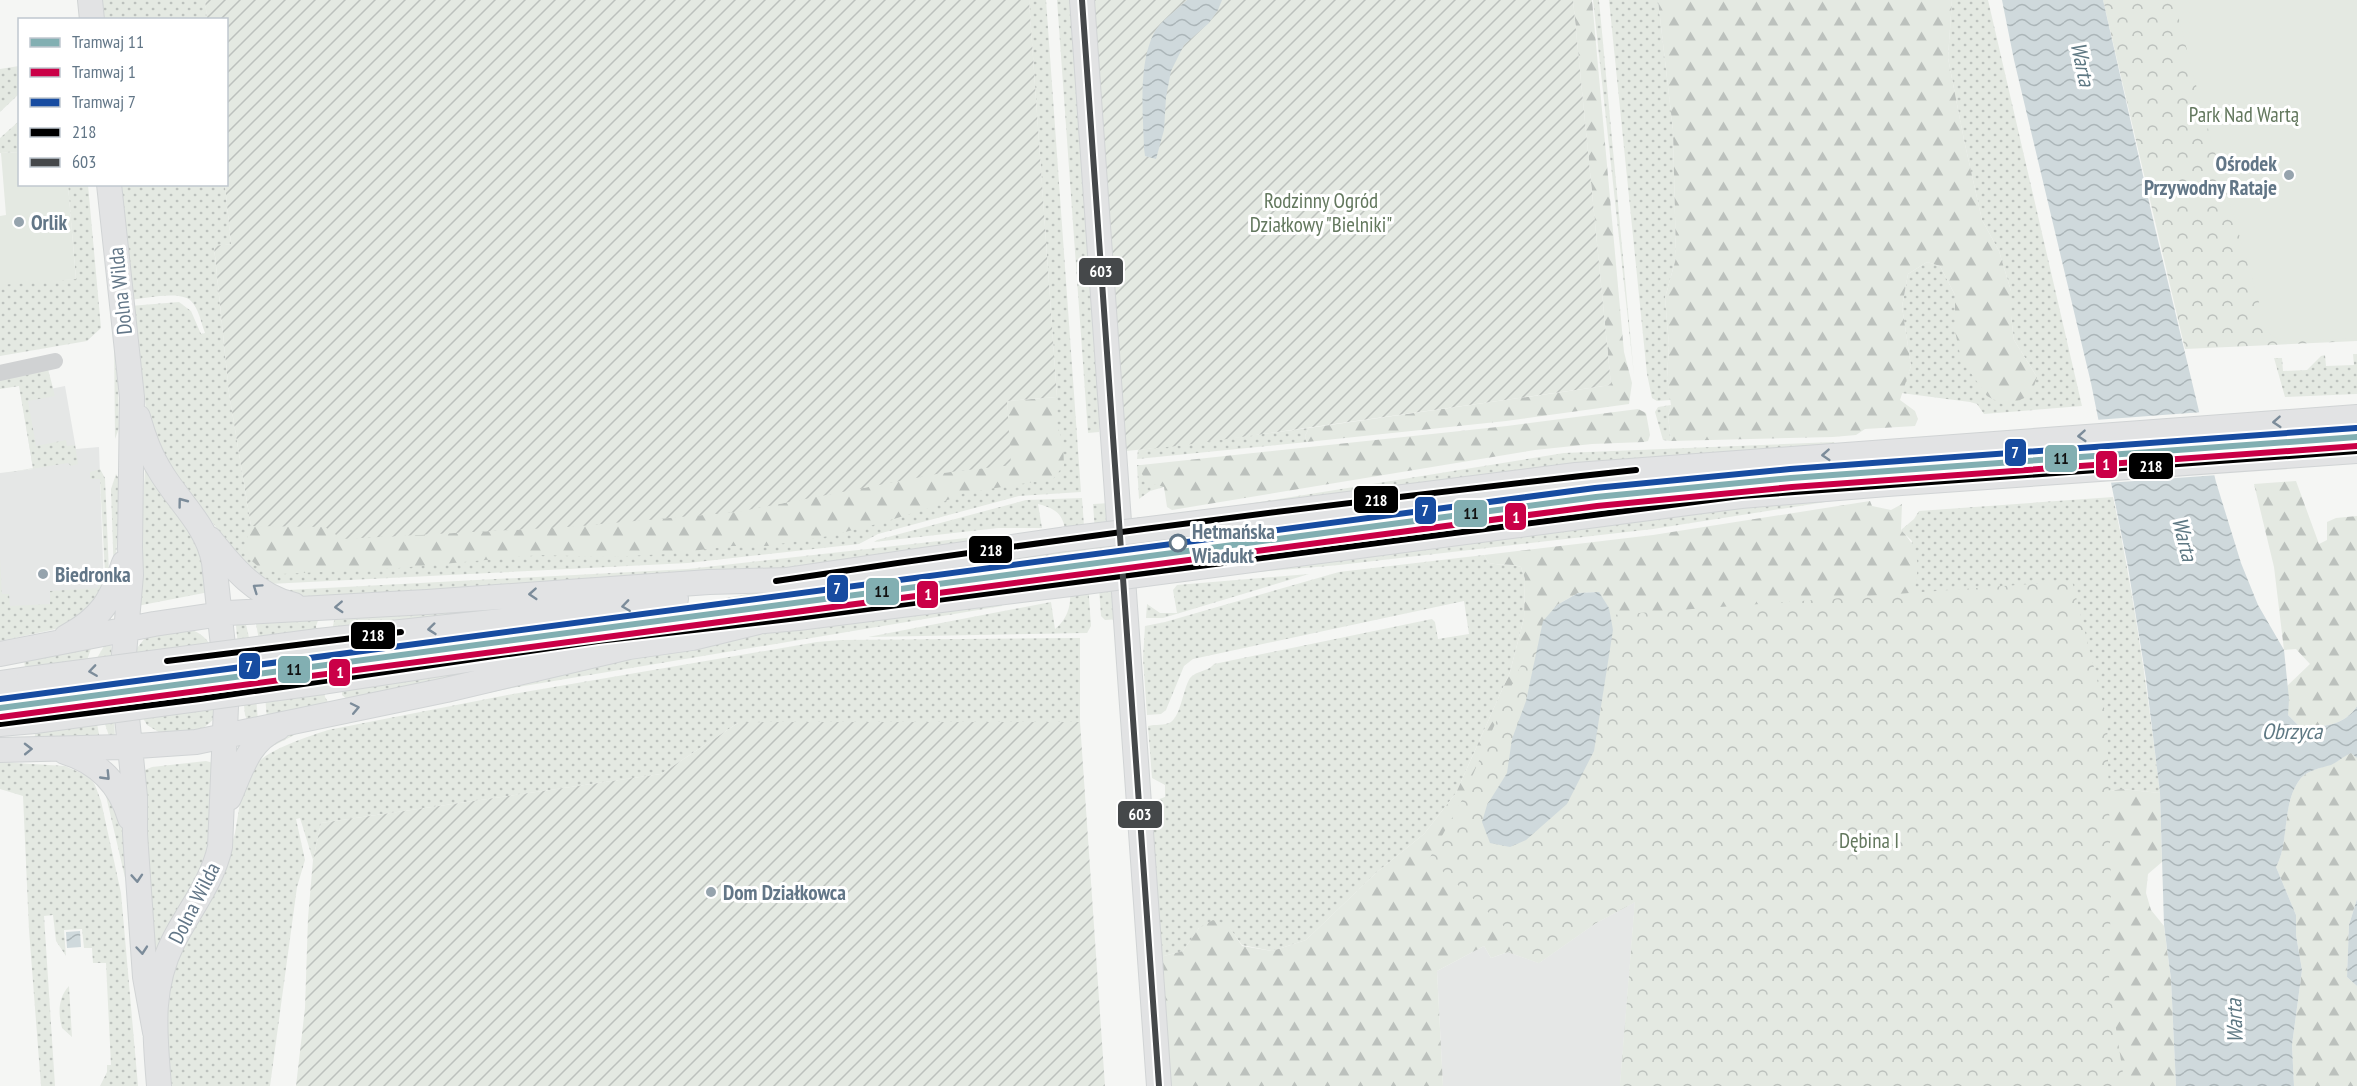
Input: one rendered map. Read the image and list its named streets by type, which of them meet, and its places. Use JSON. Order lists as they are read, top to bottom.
{
  "streets": {
    "main road": ["Dolna Wilda"]
  },
  "water": ["Warta", "Obrzyca"],
  "parks": ["Park Nad Wartą", "Rodzinny Ogród Działkowy \"Bielniki\"", "Dębina I"],
  "places": [
    "Ośrodek Przywodny Rataje",
    "Orlik",
    "Hetmańska Wiadukt",
    "Biedronka",
    "Dom Działkowca"
  ],
  "lines": [
    "transit line 603",
    "tram line 7",
    "tram line 11",
    "tram line 1",
    "transit line 218"
  ],
  "legend": [
    "Tramwaj 11",
    "Tramwaj 1",
    "Tramwaj 7",
    "218",
    "603"
  ]
}
